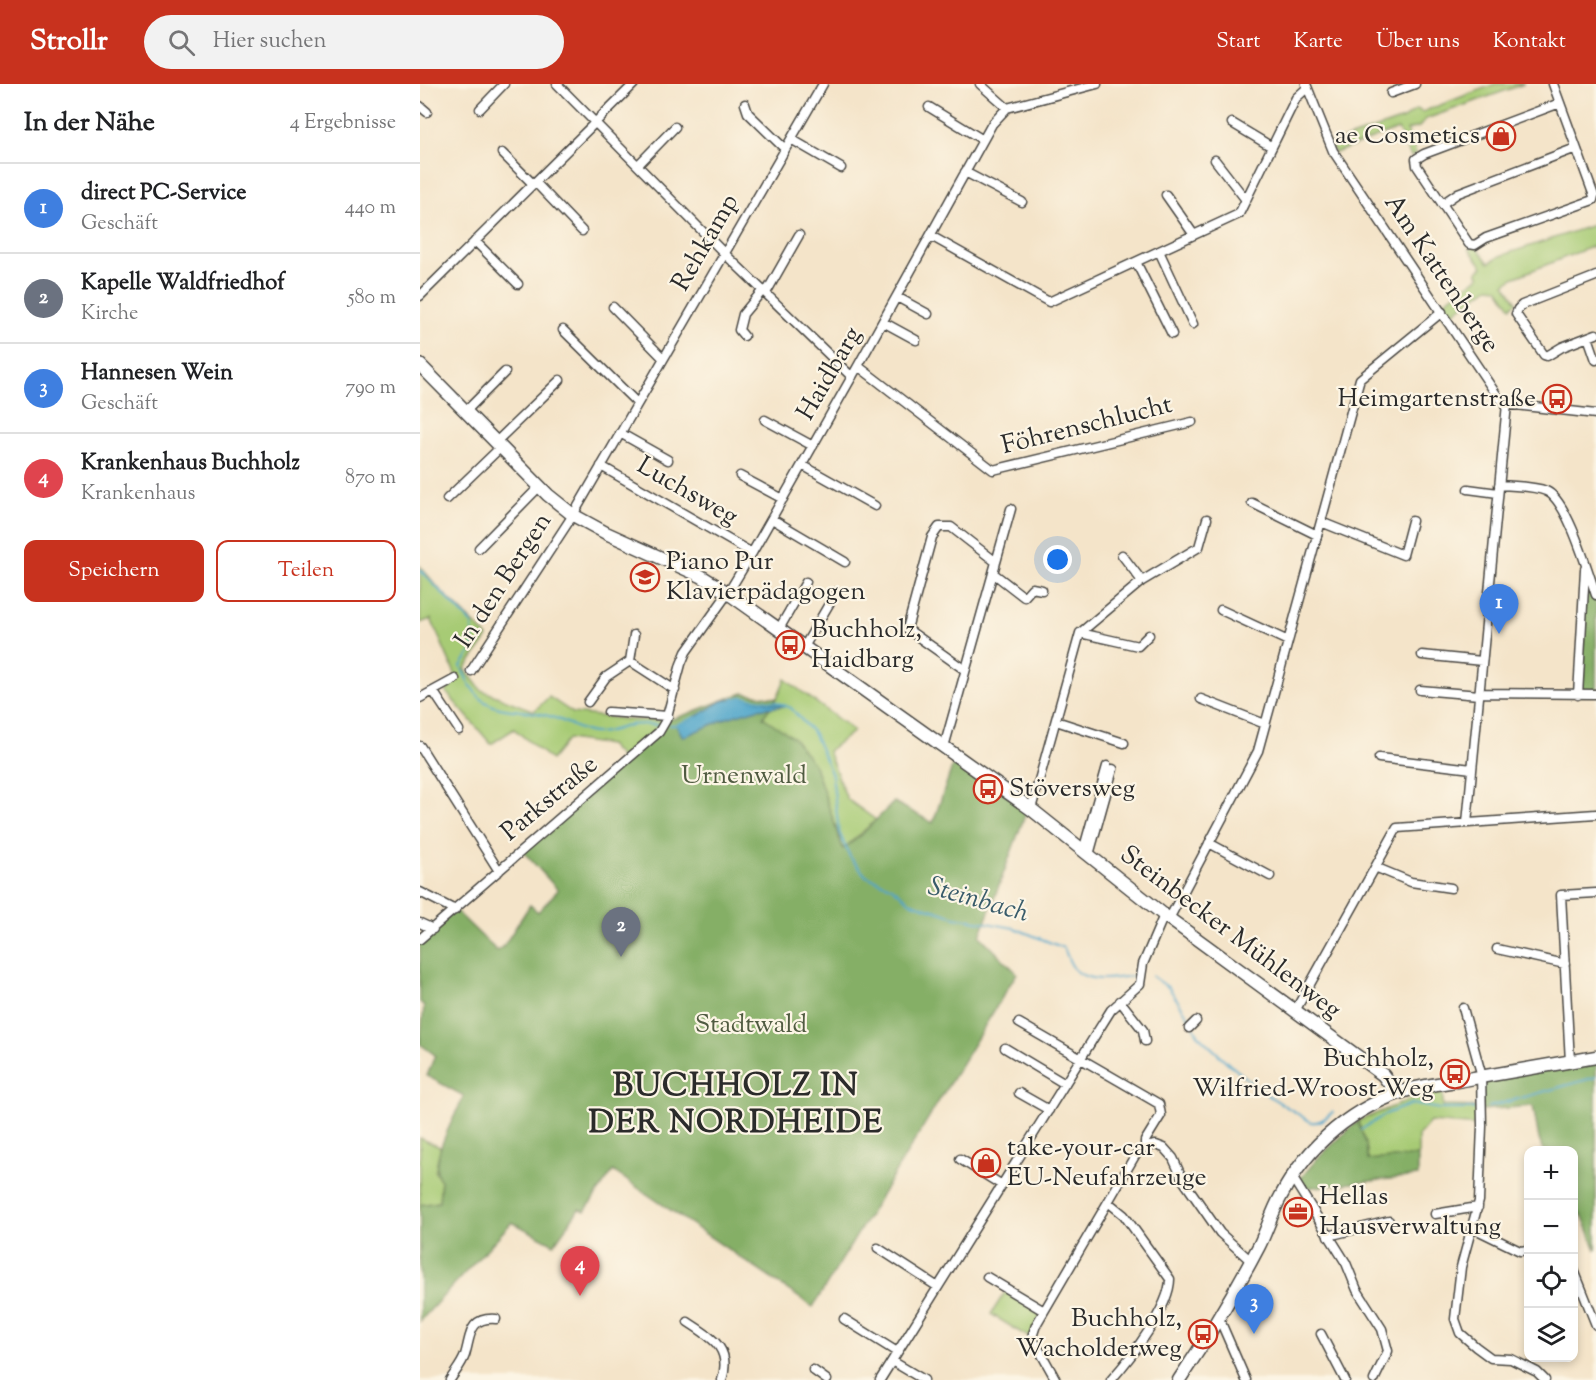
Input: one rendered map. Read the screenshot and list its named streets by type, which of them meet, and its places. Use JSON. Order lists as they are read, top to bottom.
{
  "streets": {
    "street": [
      "Rehkamp",
      "Am Kattenberge",
      "Haidbarg",
      "Föhrenschlucht",
      "Luchsweg",
      "In den Bergen",
      "Parkstraße",
      "Steinbecker Mühlenweg"
    ]
  },
  "crossings": [
    ["Rehkamp", "Luchsweg"],
    ["Rehkamp", "In den Bergen"],
    ["Rehkamp", "Steinbecker Mühlenweg"],
    ["Haidbarg", "Föhrenschlucht"],
    ["Haidbarg", "Luchsweg"],
    ["Haidbarg", "Parkstraße"],
    ["Haidbarg", "Steinbecker Mühlenweg"],
    ["In den Bergen", "Steinbecker Mühlenweg"],
    ["Parkstraße", "Steinbecker Mühlenweg"]
  ],
  "districts": ["BUCHHOLZ IN DER NORDHEIDE"],
  "water": ["Steinbach"],
  "parks": ["Urnenwald", "Stadtwald"],
  "places": {
    "shop": ["ae Cosmetics", "take-your-car EU-Neufahrzeuge"],
    "bus stop": [
      "Heimgartenstraße",
      "Buchholz, Haidbarg",
      "Stöversweg",
      "Buchholz, Wilfried-Wroost-Weg",
      "Buchholz, Wacholderweg"
    ],
    "school or university": ["Piano Pur Klavierpädagogen"],
    "office": ["Hellas Hausverwaltung"]
  },
  "page": {
    "header": "Strollr",
    "search": "Hier suchen",
    "nav": [
      "Start",
      "Karte",
      "Über uns",
      "Kontakt"
    ],
    "heading": ["In der Nähe", "4 Ergebnisse"],
    "list": [
      {
        "mark": "1",
        "name": "direct PC-Service",
        "note": "Geschäft",
        "value": "440 m"
      },
      {
        "mark": "2",
        "name": "Kapelle Waldfriedhof",
        "note": "Kirche",
        "value": "580 m"
      },
      {
        "mark": "3",
        "name": "Hannesen Wein",
        "note": "Geschäft",
        "value": "790 m"
      },
      {
        "mark": "4",
        "name": "Krankenhaus Buchholz",
        "note": "Krankenhaus",
        "value": "870 m"
      }
    ],
    "buttons": ["Speichern", "Teilen"],
    "pins": [
      "1",
      "2",
      "4",
      "3"
    ],
    "map_buttons": ["+", "−"]
  }
}
